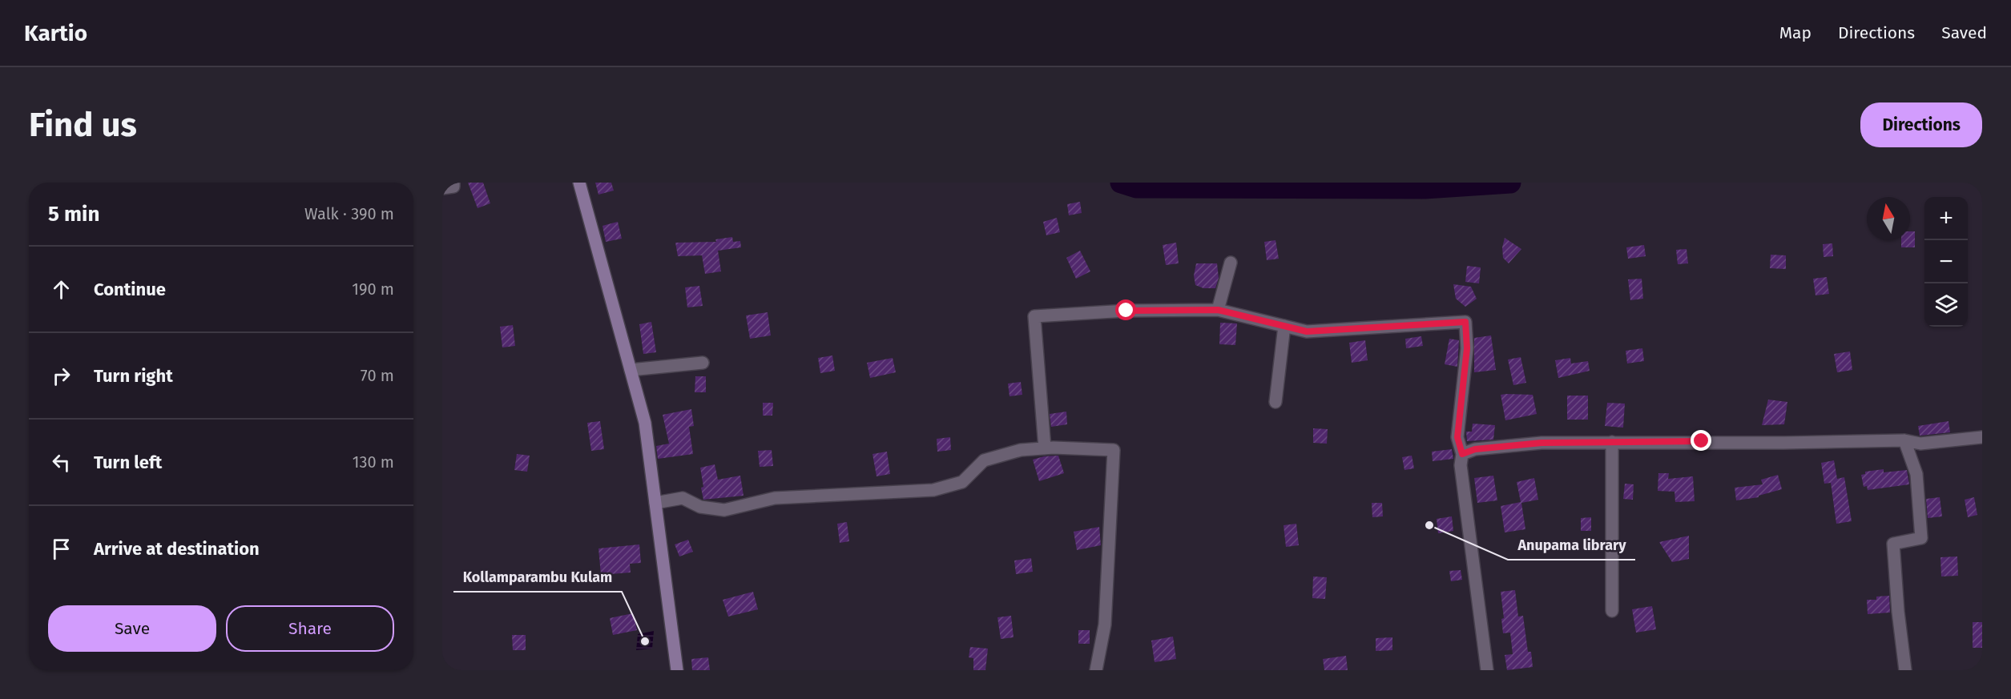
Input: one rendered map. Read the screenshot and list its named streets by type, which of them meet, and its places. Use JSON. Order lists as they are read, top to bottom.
{
  "places": ["Anupama library", "Kollamparambu Kulam"],
  "north": "top",
  "page": {
    "header": "Kartio",
    "nav": ["Map", "Directions", "Saved"],
    "buttons": [
      "Directions",
      ["Save", "Share"]
    ],
    "title": "Find us",
    "heading": ["5 min", "Walk · 390 m"],
    "map_buttons": ["+", "−"],
    "list": [
      ["Continue", "190 m"],
      ["Turn right", "70 m"],
      ["Turn left", "130 m"],
      "Arrive at destination"
    ]
  }
}
